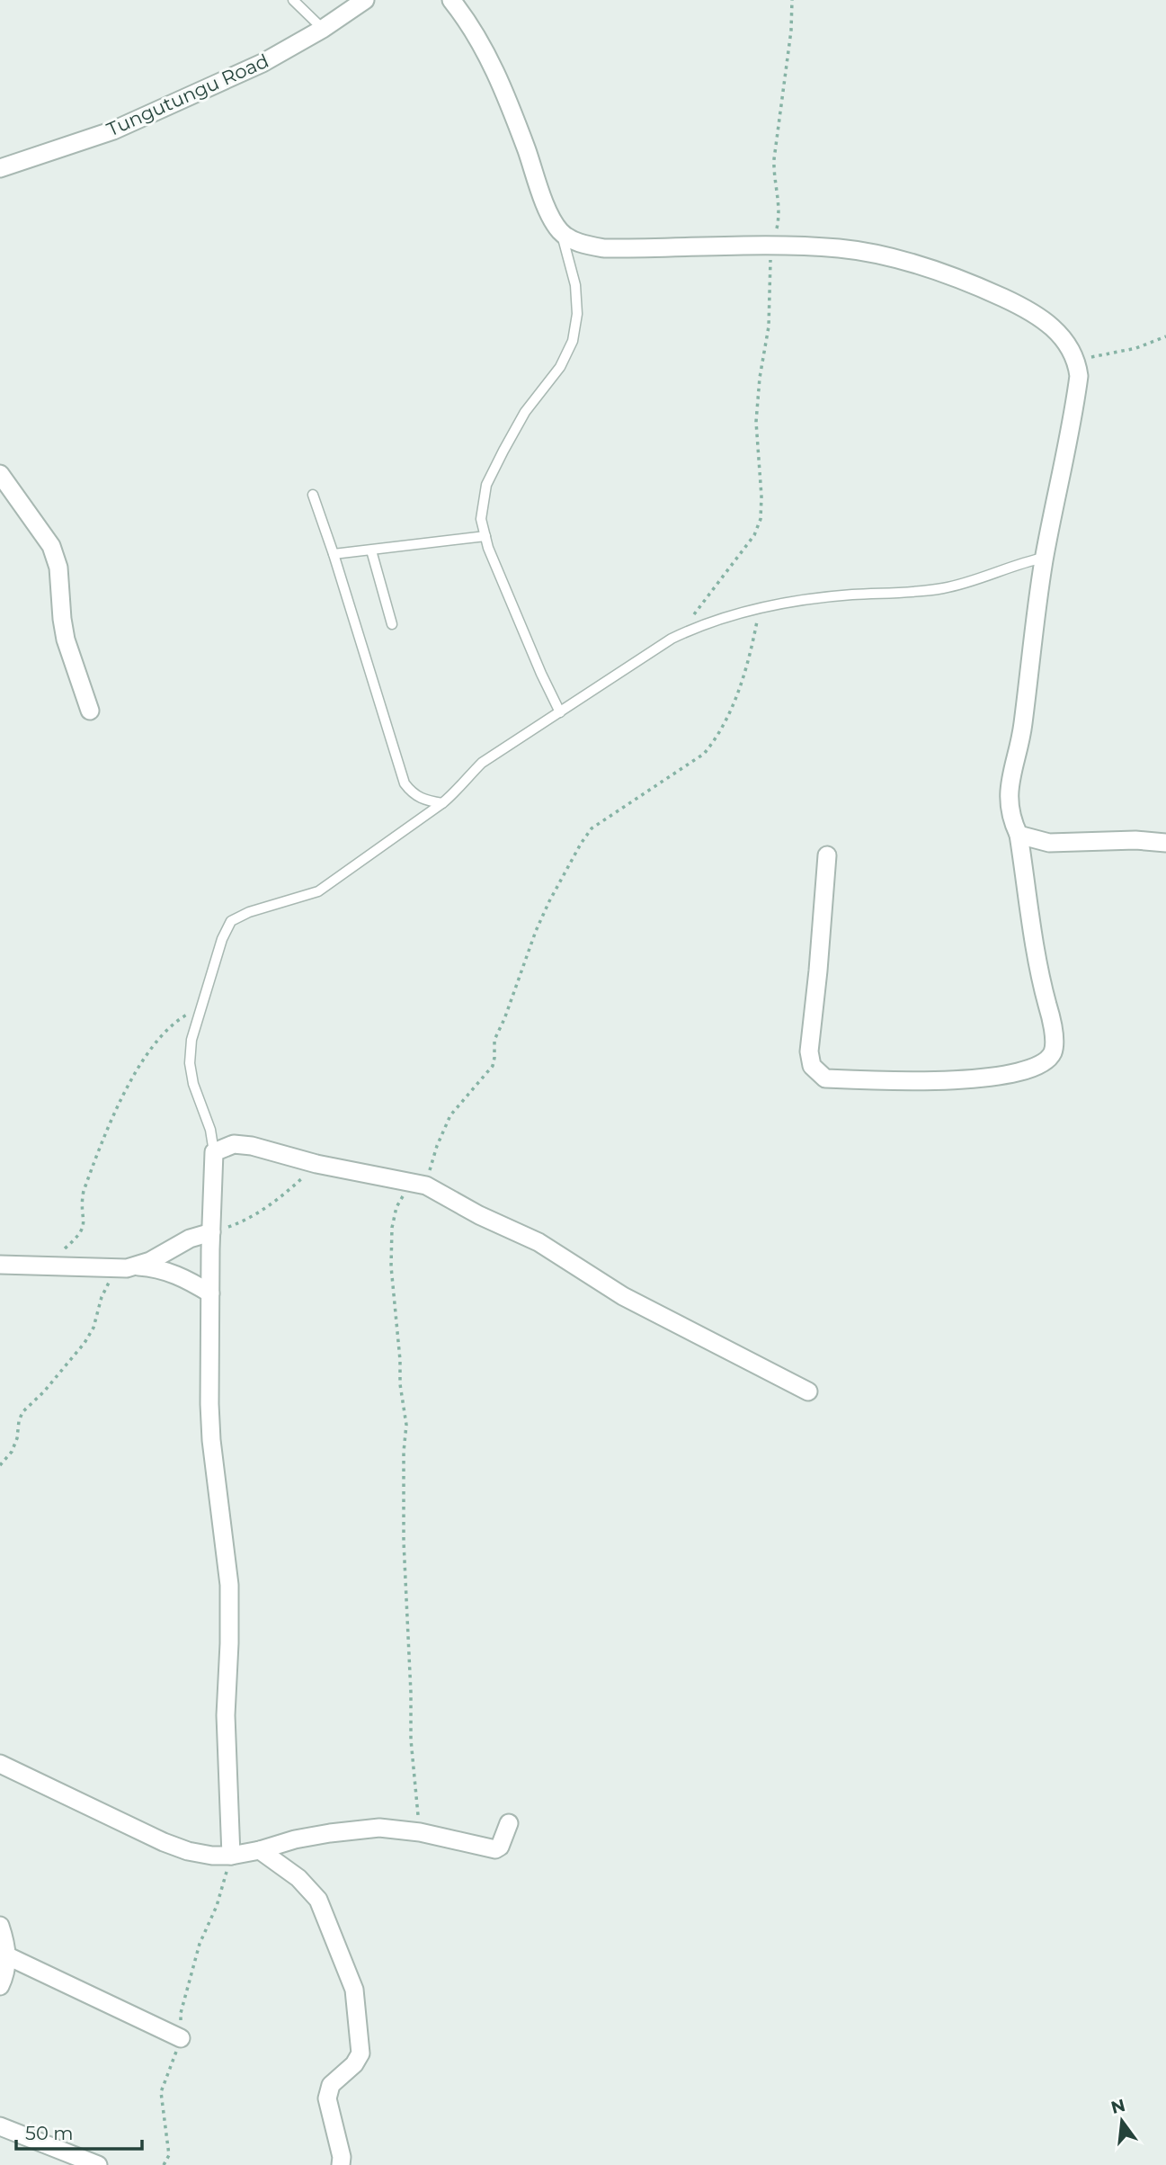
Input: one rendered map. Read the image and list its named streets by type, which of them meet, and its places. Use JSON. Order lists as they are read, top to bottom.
{
  "streets": {
    "street": ["Tungutungu Road"]
  },
  "scale_bar": "50 m",
  "north": "top"
}
